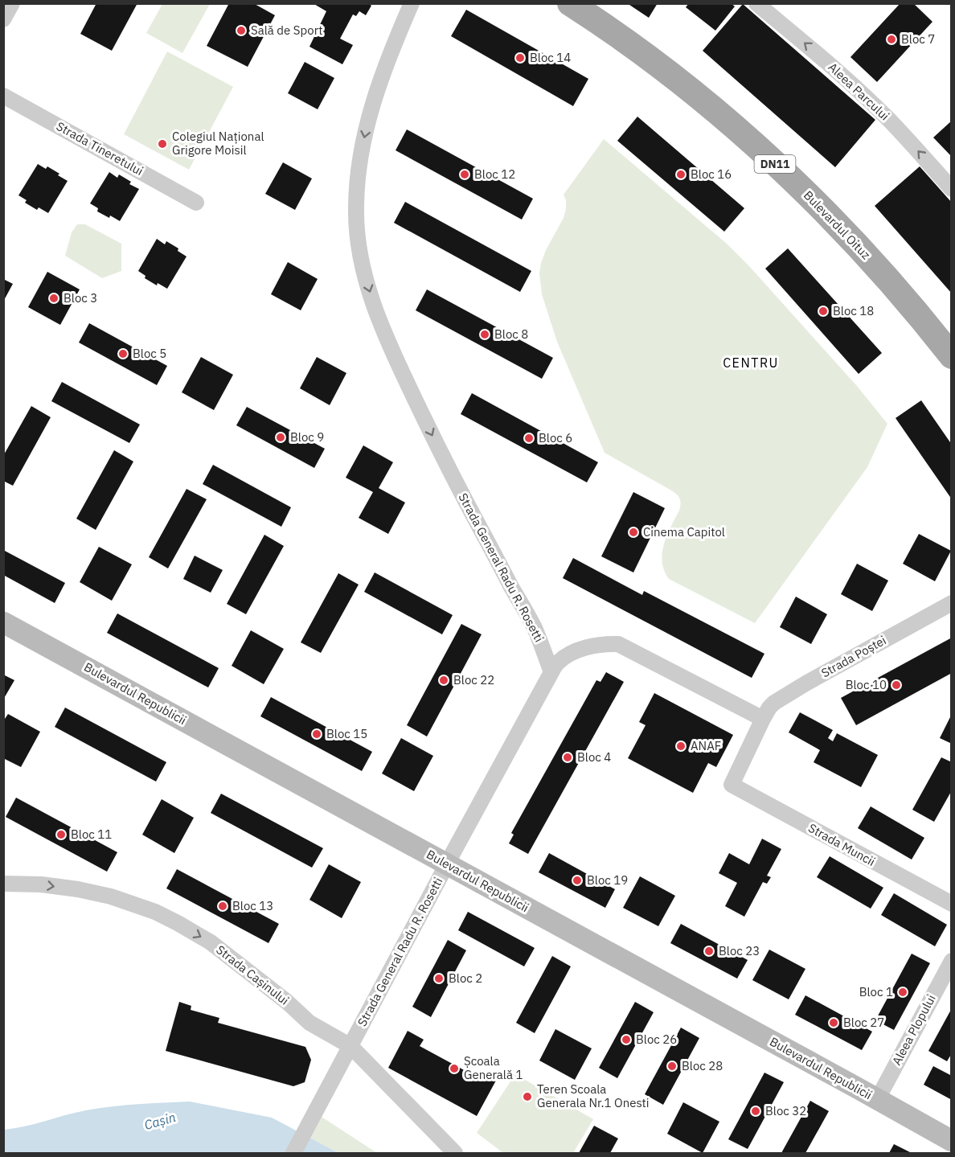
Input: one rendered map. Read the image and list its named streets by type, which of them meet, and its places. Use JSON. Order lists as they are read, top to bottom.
{
  "streets": {
    "main road": ["DN11", "Bulevardul Oituz"],
    "street": [
      "Aleea Parcului",
      "Strada Tineretului",
      "Strada General Radu R. Rosetti",
      "Strada Poștei",
      "Bulevardul Republicii",
      "Strada Muncii",
      "Strada Cașinului",
      "Aleea Plopului"
    ]
  },
  "crossings": [
    ["Strada General Radu R. Rosetti", "Bulevardul Republicii"],
    ["Strada General Radu R. Rosetti", "Strada Cașinului"],
    ["Strada Poștei", "Strada Muncii"],
    ["Bulevardul Republicii", "Aleea Plopului"]
  ],
  "one_way": ["Aleea Parcului", "Strada General Radu R. Rosetti", "Strada Cașinului"],
  "districts": ["CENTRU"],
  "water": ["Cașin"],
  "places": [
    "Sală de Sport",
    "Bloc 7",
    "Bloc 14",
    "Colegiul Național Grigore Moisil",
    "Bloc 12",
    "Bloc 16",
    "Bloc 3",
    "Bloc 18",
    "Bloc 8",
    "Bloc 5",
    "Bloc 9",
    "Bloc 6",
    "Cinema Capitol",
    "Bloc 22",
    "Bloc 10",
    "Bloc 15",
    "ANAF",
    "Bloc 4",
    "Bloc 11",
    "Bloc 19",
    "Bloc 13",
    "Bloc 23",
    "Bloc 2",
    "Bloc 1",
    "Bloc 27",
    "Bloc 26",
    "Bloc 28",
    "Școala Generală 1",
    "Teren Scoala Generala Nr.1 Onesti",
    "Bloc 32"
  ]
}
